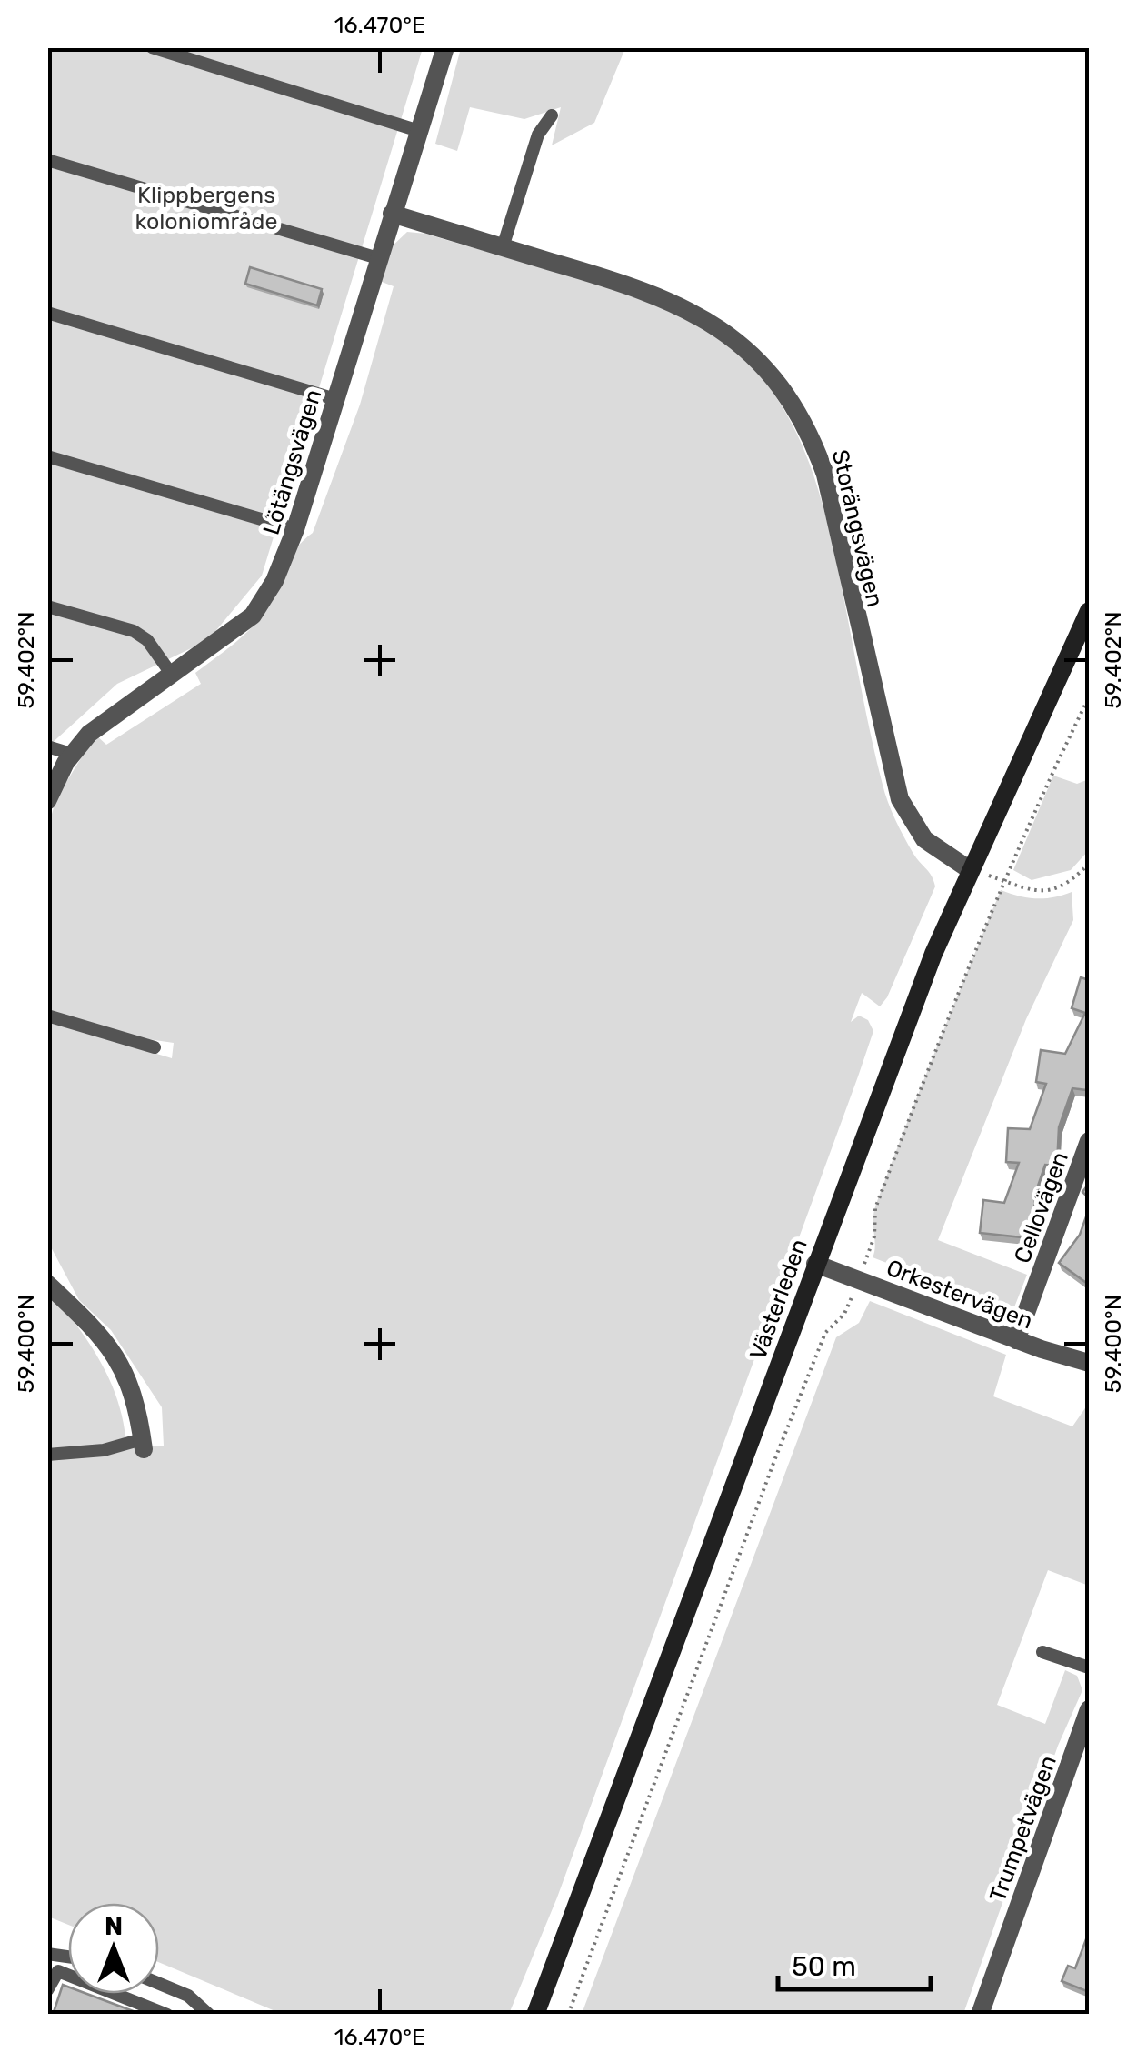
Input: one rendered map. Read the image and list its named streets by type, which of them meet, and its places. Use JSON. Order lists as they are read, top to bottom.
{
  "streets": {
    "main road": ["Västerleden"],
    "street": [
      "Lötängsvägen",
      "Storängsvägen",
      "Cellovägen",
      "Orkestervägen",
      "Trumpetvägen"
    ]
  },
  "crossings": [
    ["Lötängsvägen", "Storängsvägen"],
    ["Storängsvägen", "Västerleden"],
    ["Cellovägen", "Orkestervägen"],
    ["Orkestervägen", "Västerleden"]
  ],
  "parks": ["Klippbergens koloniområde"],
  "scale_bar": "50 m",
  "north": "top",
  "coordinates": ["16.470°E", "59.402°N", "59.400°N"]
}
